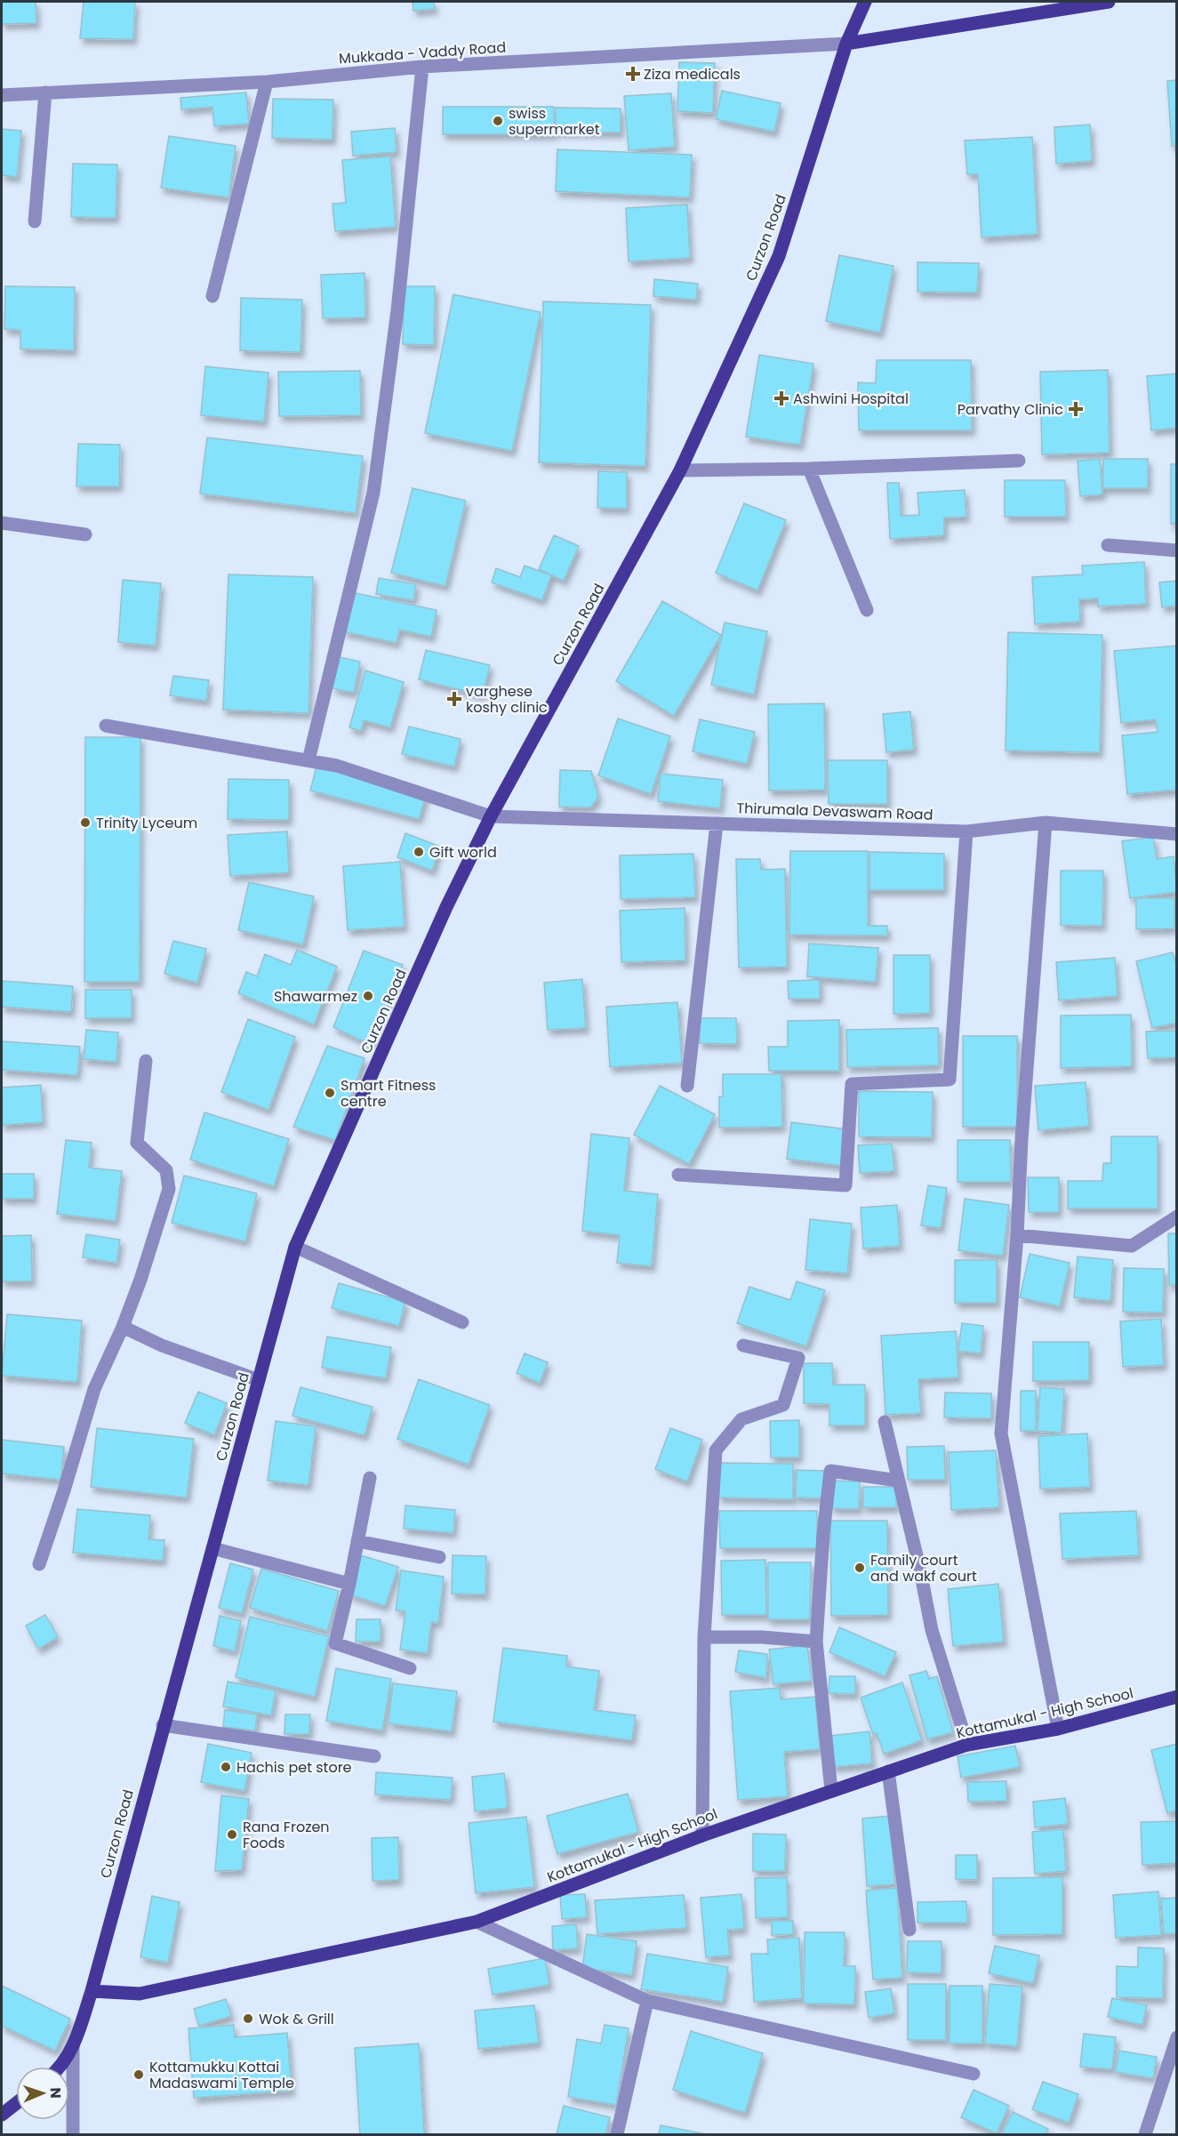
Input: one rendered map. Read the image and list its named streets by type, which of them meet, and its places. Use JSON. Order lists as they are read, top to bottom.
{
  "streets": {
    "main road": ["Curzon Road", "Kottamukal - High School"],
    "street": ["Mukkada - Vaddy Road", "Thirumala Devaswam Road"]
  },
  "crossings": [
    ["Mukkada - Vaddy Road", "Curzon Road"],
    ["Curzon Road", "Thirumala Devaswam Road"],
    ["Curzon Road", "Kottamukal - High School"]
  ],
  "places": {
    "health": [
      "Ziza medicals",
      "Ashwini Hospital",
      "Parvathy Clinic",
      "varghese koshy clinic"
    ],
    "other": [
      "swiss supermarket",
      "Trinity Lyceum",
      "Gift world",
      "Shawarmez",
      "Smart Fitness centre",
      "Family court and wakf court",
      "Hachis pet store",
      "Rana Frozen Foods",
      "Wok & Grill",
      "Kottamukku Kottai Madaswami Temple"
    ]
  },
  "north": "right"
}
